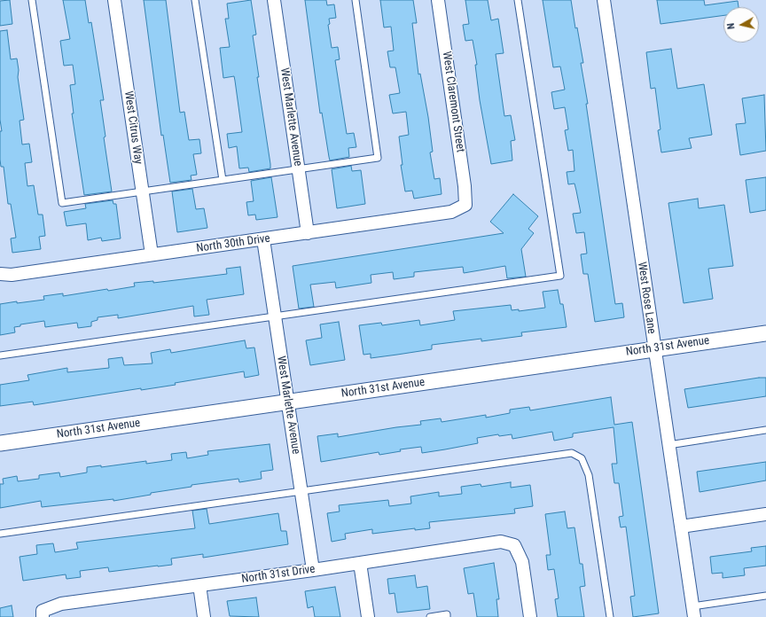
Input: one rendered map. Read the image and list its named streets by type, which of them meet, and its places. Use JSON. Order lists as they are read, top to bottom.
{
  "streets": {
    "street": [
      "West Claremont Street",
      "West Marlette Avenue",
      "West Citrus Way",
      "North 30th Drive",
      "West Rose Lane",
      "North 31st Avenue",
      "North 31st Drive"
    ]
  },
  "crossings": [
    ["West Claremont Street", "North 30th Drive"],
    ["West Marlette Avenue", "North 30th Drive"],
    ["West Marlette Avenue", "North 31st Avenue"],
    ["West Marlette Avenue", "North 31st Drive"],
    ["West Citrus Way", "North 30th Drive"],
    ["West Rose Lane", "North 31st Avenue"]
  ],
  "north": "left"
}
